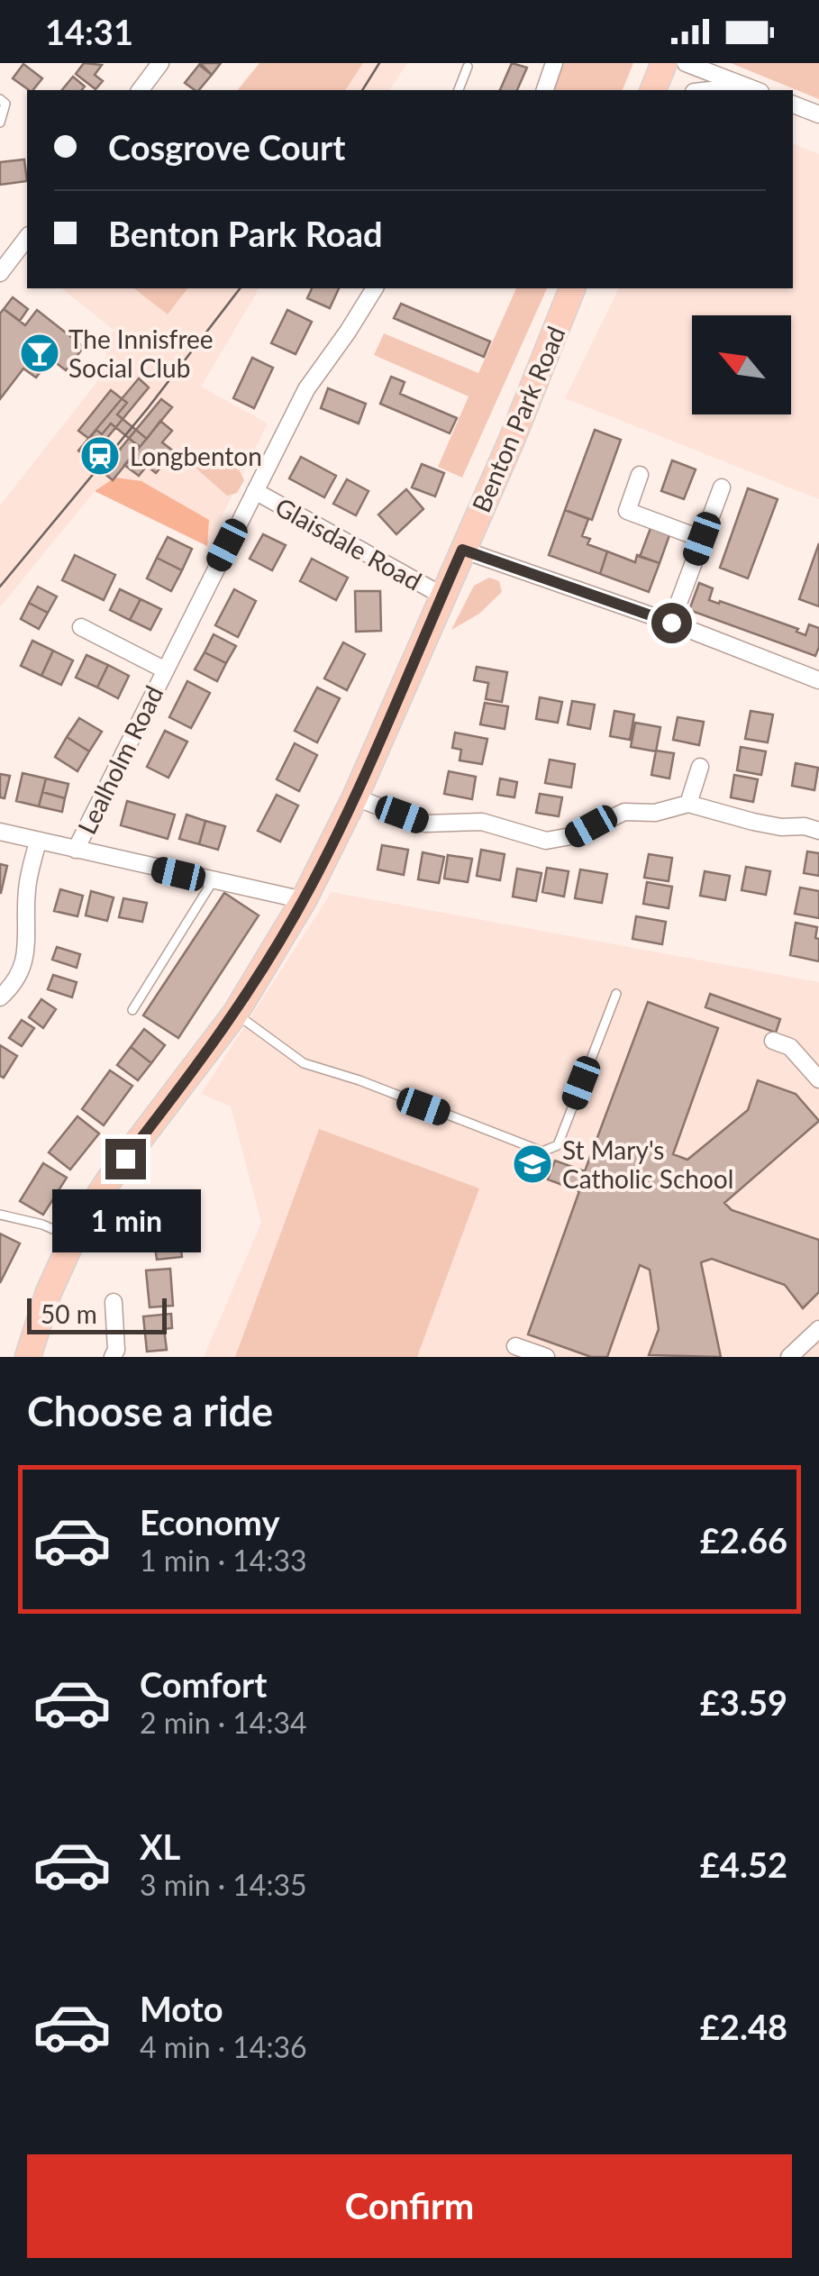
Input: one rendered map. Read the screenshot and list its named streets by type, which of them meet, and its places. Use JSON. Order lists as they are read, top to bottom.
{
  "streets": {
    "main road": ["Benton Park Road"],
    "street": ["Glaisdale Road", "Lealholm Road"]
  },
  "crossings": [
    ["Benton Park Road", "Glaisdale Road"],
    ["Glaisdale Road", "Lealholm Road"]
  ],
  "places": {
    "bar": ["The Innisfree Social Club"],
    "station": ["Longbenton"],
    "school or university": ["St Mary's Catholic School"]
  },
  "scale_bar": "50 m",
  "north": "top left",
  "page": {
    "status": "14:31",
    "banner": ["Cosgrove Court", "Benton Park Road"],
    "bubble": "1 min",
    "scale": "50 m",
    "heading": "Choose a ride",
    "list": [
      {
        "name": "Economy",
        "note": "1 min · 14:33",
        "value": "£2.66"
      },
      {
        "name": "Comfort",
        "note": "2 min · 14:34",
        "value": "£3.59"
      },
      {
        "name": "XL",
        "note": "3 min · 14:35",
        "value": "£4.52"
      },
      {
        "name": "Moto",
        "note": "4 min · 14:36",
        "value": "£2.48"
      }
    ],
    "buttons": "Confirm"
  }
}
